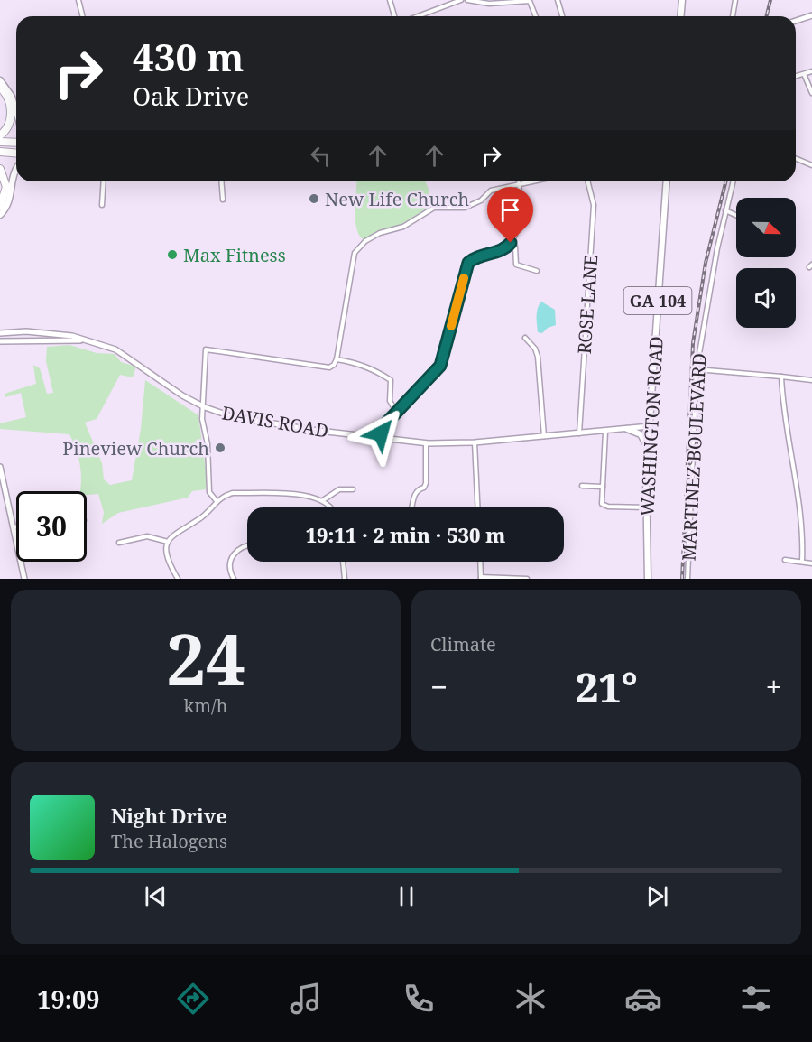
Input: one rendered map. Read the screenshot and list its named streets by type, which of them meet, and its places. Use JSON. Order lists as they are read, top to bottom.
{
  "streets": {
    "main road": ["GA 104", "DAVIS ROAD", "WASHINGTON ROAD"],
    "street": ["ROSE LANE", "MARTINEZ BOULEVARD"]
  },
  "crossings": [
    ["ROSE LANE", "DAVIS ROAD"],
    ["DAVIS ROAD", "WASHINGTON ROAD"]
  ],
  "places": ["New Life Church", "Max Fitness", "Pineview Church"],
  "north": "right",
  "page": {
    "turn": ["430 m", "Oak Drive"],
    "limit": "30",
    "trip": "19:11 · 2 min · 530 m",
    "tile": [
      ["24", "km/h"],
      "Climate"
    ],
    "heat": ["−", "21°", "+"],
    "song": ["Night Drive", "The Halogens"],
    "tabs": "19:09"
  }
}
